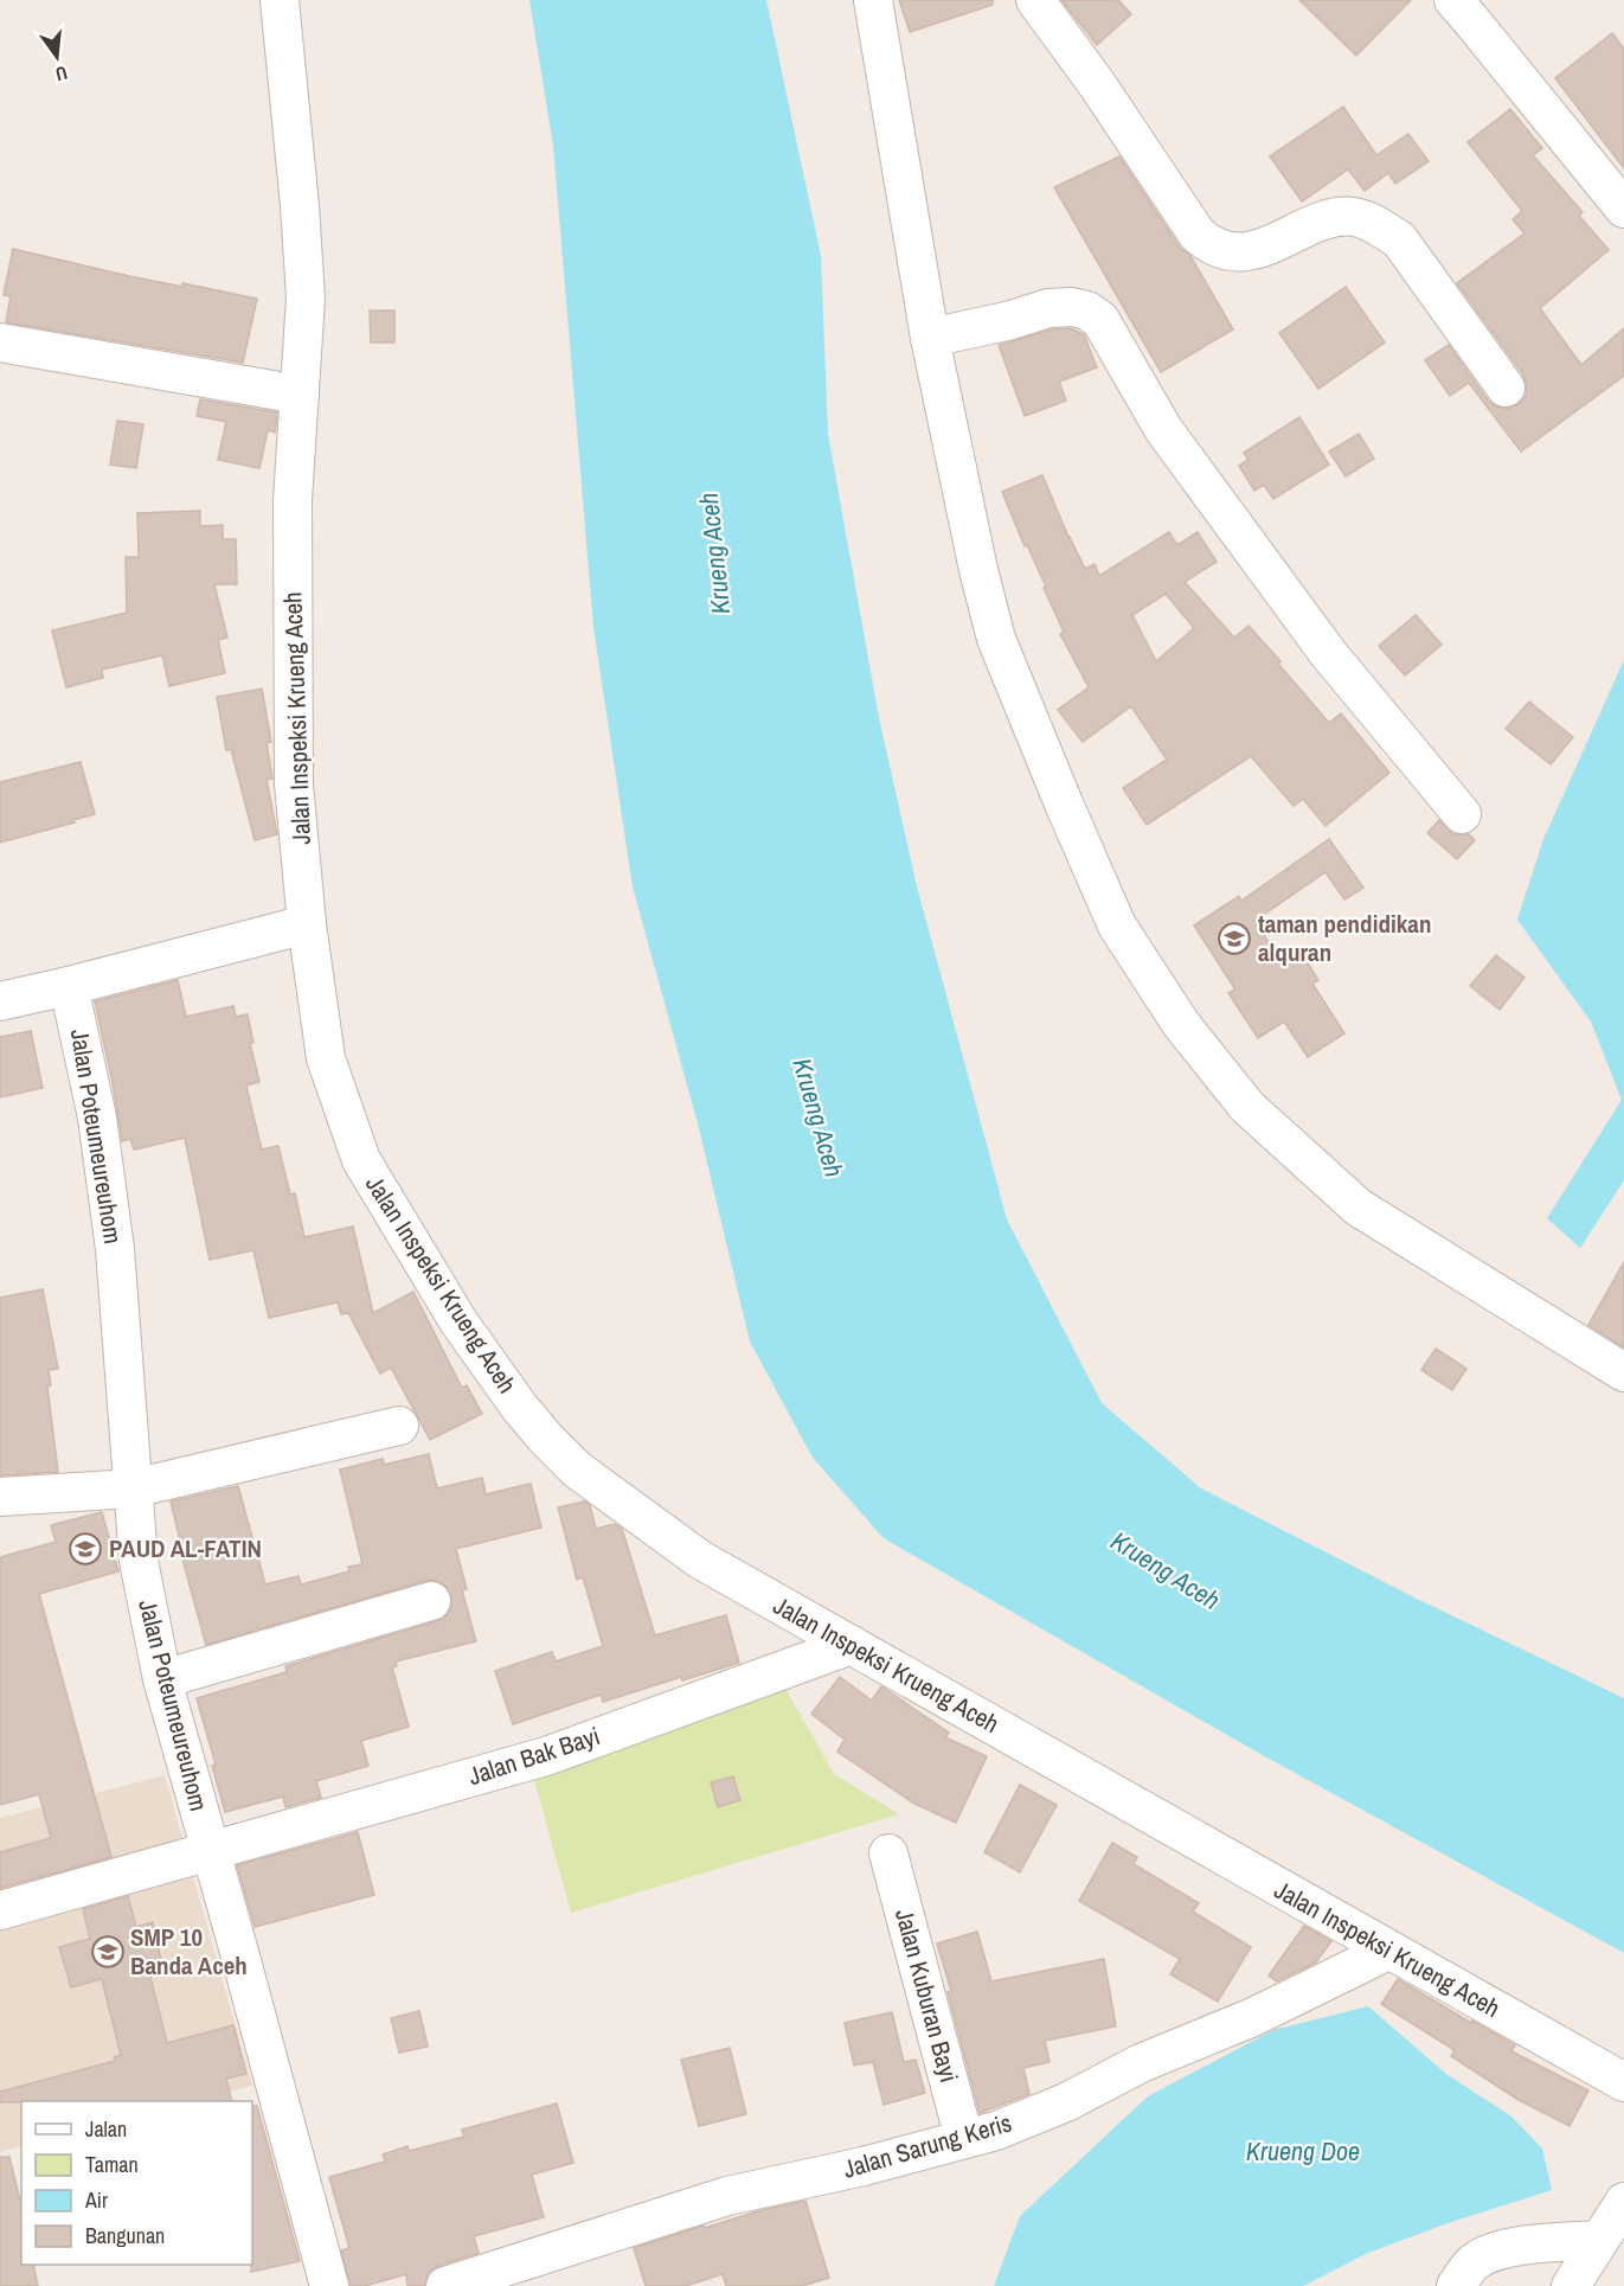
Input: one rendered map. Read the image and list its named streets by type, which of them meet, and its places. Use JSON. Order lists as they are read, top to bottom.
{
  "streets": {
    "street": [
      "Jalan Inspeksi Krueng Aceh",
      "Jalan Poteumeureuhom",
      "Jalan Bak Bayi",
      "Jalan Kuburan Bayi",
      "Jalan Sarung Keris"
    ]
  },
  "crossings": [
    ["Jalan Inspeksi Krueng Aceh", "Jalan Bak Bayi"],
    ["Jalan Inspeksi Krueng Aceh", "Jalan Sarung Keris"],
    ["Jalan Poteumeureuhom", "Jalan Bak Bayi"],
    ["Jalan Kuburan Bayi", "Jalan Sarung Keris"]
  ],
  "water": ["Krueng Aceh", "Krueng Doe"],
  "places": {
    "school or university": ["taman pendidikan alquran", "PAUD AL-FATIN", "SMP 10 Banda Aceh"]
  },
  "legend": [
    "Jalan",
    "Taman",
    "Air",
    "Bangunan"
  ],
  "north": "bottom"
}
